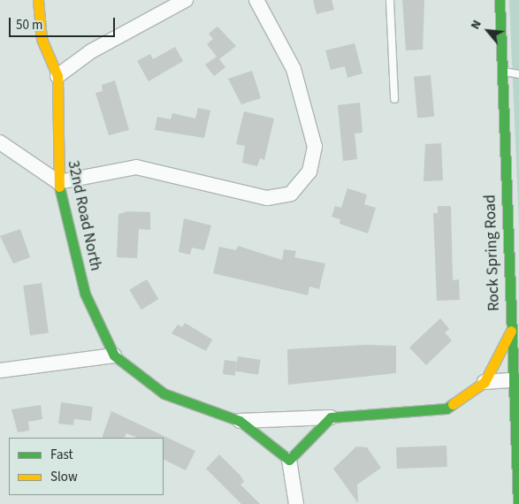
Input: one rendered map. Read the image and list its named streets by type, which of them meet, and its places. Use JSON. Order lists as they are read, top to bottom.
{
  "streets": {
    "street": ["32nd Road North", "Rock Spring Road"]
  },
  "legend": ["Fast", "Slow"],
  "scale_bar": "50 m",
  "north": "top left"
}
